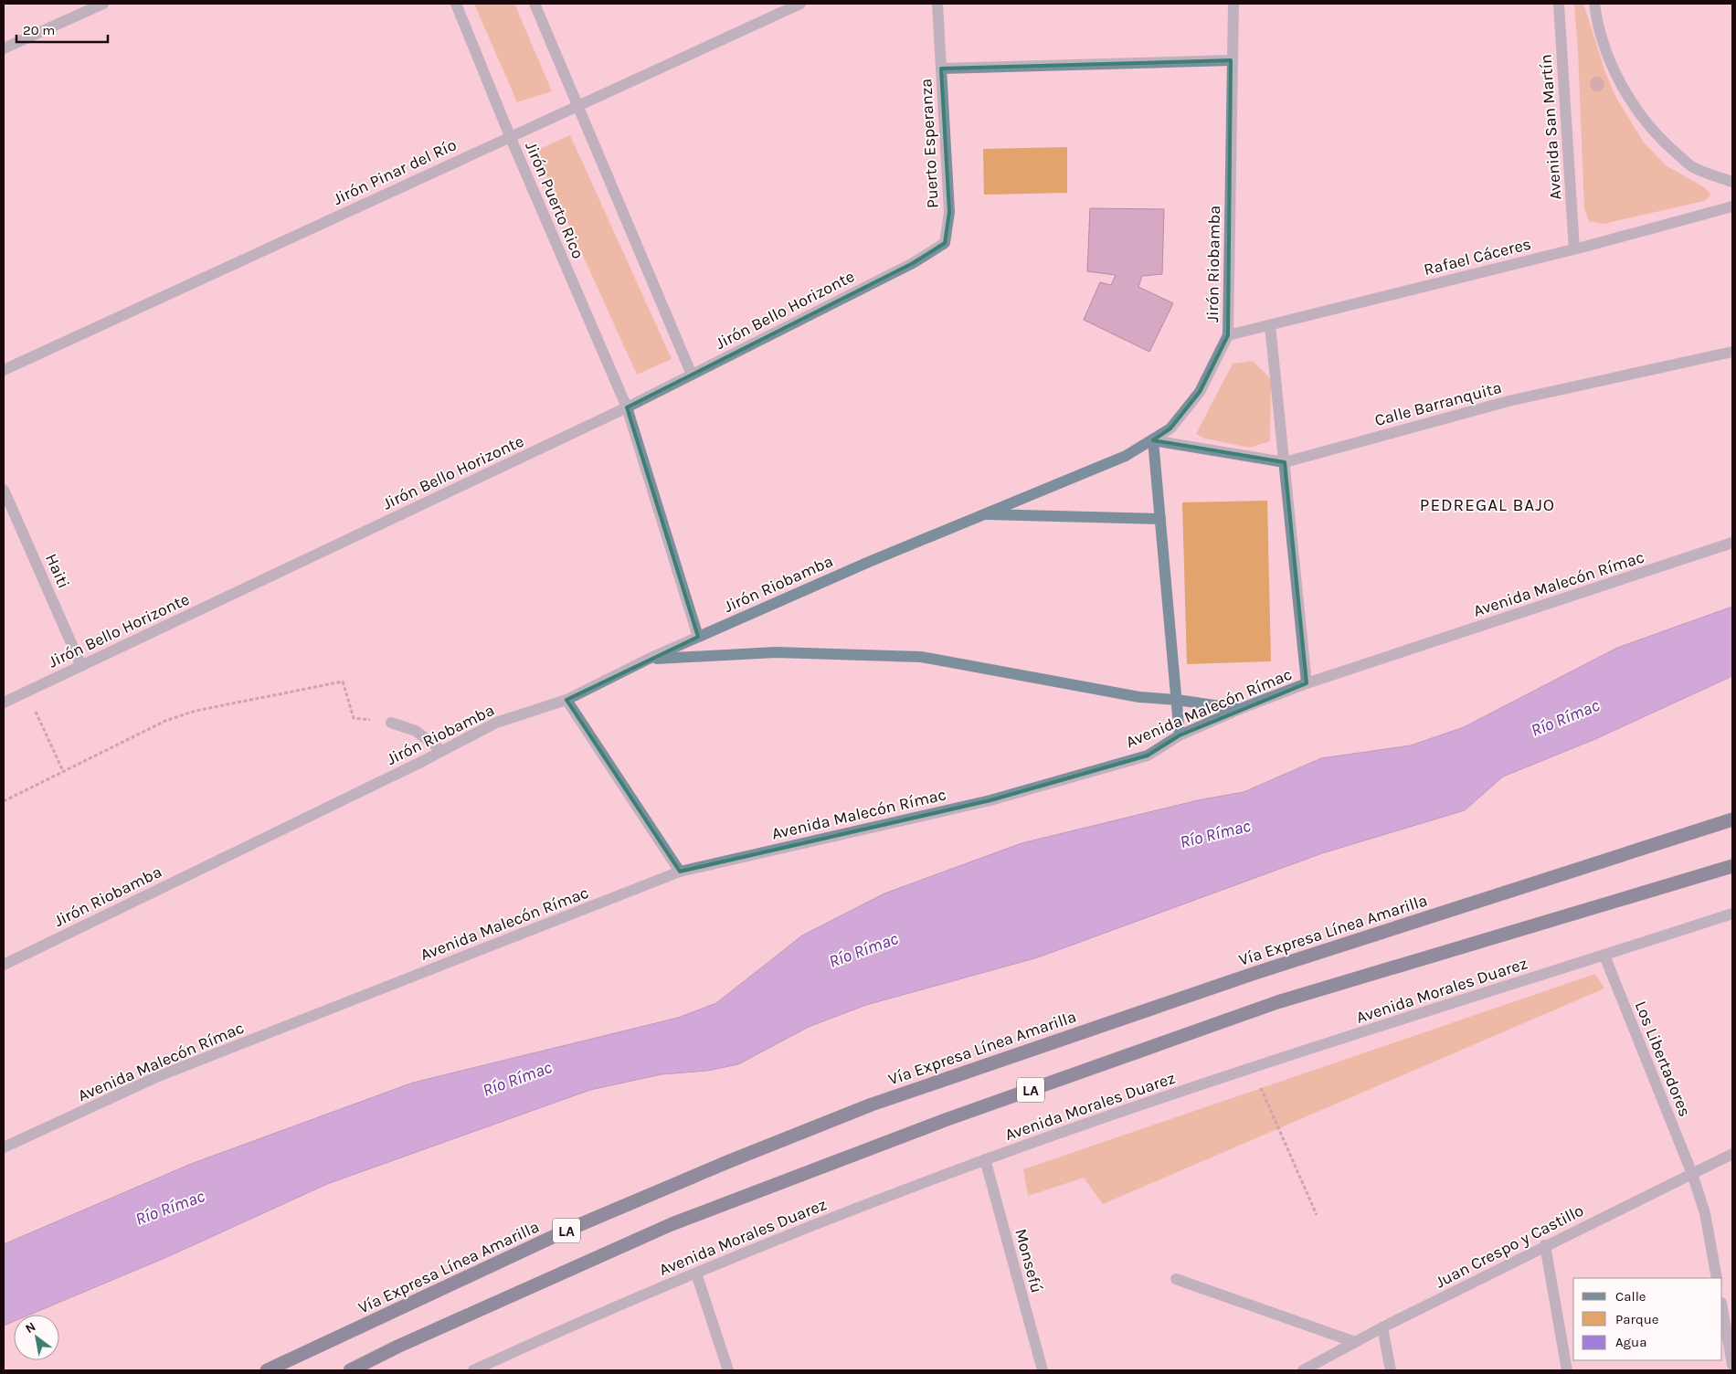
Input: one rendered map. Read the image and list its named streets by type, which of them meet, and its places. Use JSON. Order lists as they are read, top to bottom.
{
  "streets": {
    "highway": ["Vía Expresa Línea Amarilla", "LA"],
    "street": [
      "Avenida San Martín",
      "Puerto Esperanza",
      "Jirón Pinar del Río",
      "Jirón Puerto Rico",
      "Rafael Cáceres",
      "Jirón Riobamba",
      "Jirón Bello Horizonte",
      "Calle Barranquita",
      "Haiti",
      "Avenida Malecón Rímac",
      "Avenida Morales Duarez",
      "Los Libertadores",
      "Juan Crespo y Castillo",
      "Monsefú"
    ]
  },
  "crossings": [
    ["Avenida San Martín", "Rafael Cáceres"],
    ["Puerto Esperanza", "Jirón Bello Horizonte"],
    ["Jirón Pinar del Río", "Jirón Puerto Rico"],
    ["Jirón Puerto Rico", "Jirón Riobamba"],
    ["Jirón Puerto Rico", "Jirón Bello Horizonte"],
    ["Rafael Cáceres", "Jirón Riobamba"],
    ["Jirón Riobamba", "Calle Barranquita"],
    ["Jirón Bello Horizonte", "Haiti"],
    ["Avenida Morales Duarez", "Los Libertadores"],
    ["Avenida Morales Duarez", "Monsefú"],
    ["Los Libertadores", "Juan Crespo y Castillo"]
  ],
  "districts": ["PEDREGAL BAJO"],
  "water": ["Río Rímac"],
  "legend": ["Calle", "Parque", "Agua"],
  "scale_bar": "20 m",
  "north": "top left"
}
